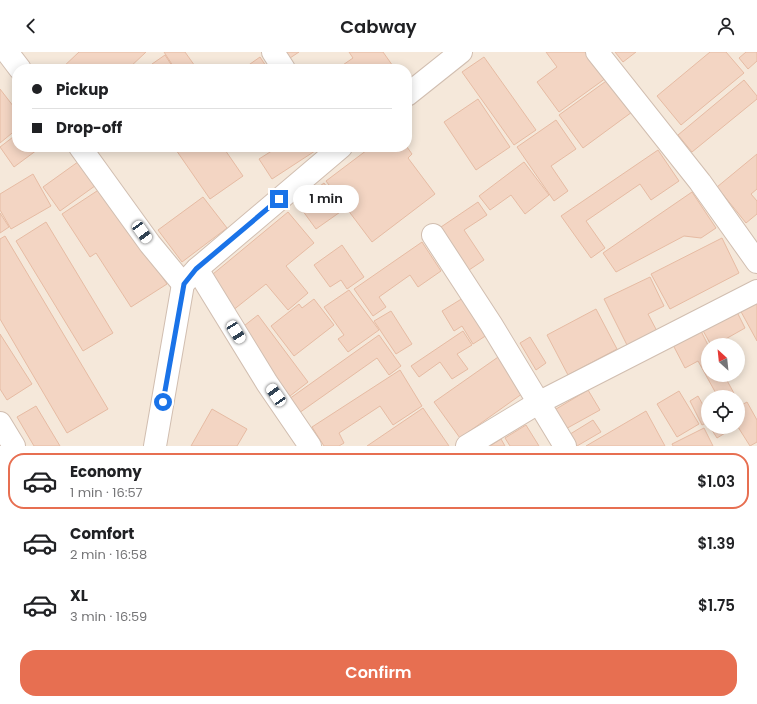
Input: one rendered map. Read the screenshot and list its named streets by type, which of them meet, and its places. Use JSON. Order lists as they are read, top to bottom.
{
  "north": "top left",
  "page": {
    "header": "Cabway",
    "banner": ["Pickup", "Drop-off"],
    "bubble": "1 min",
    "list": [
      {
        "name": "Economy",
        "note": "1 min · 16:57",
        "value": "$1.03"
      },
      {
        "name": "Comfort",
        "note": "2 min · 16:58",
        "value": "$1.39"
      },
      {
        "name": "XL",
        "note": "3 min · 16:59",
        "value": "$1.75"
      }
    ],
    "buttons": "Confirm"
  }
}
